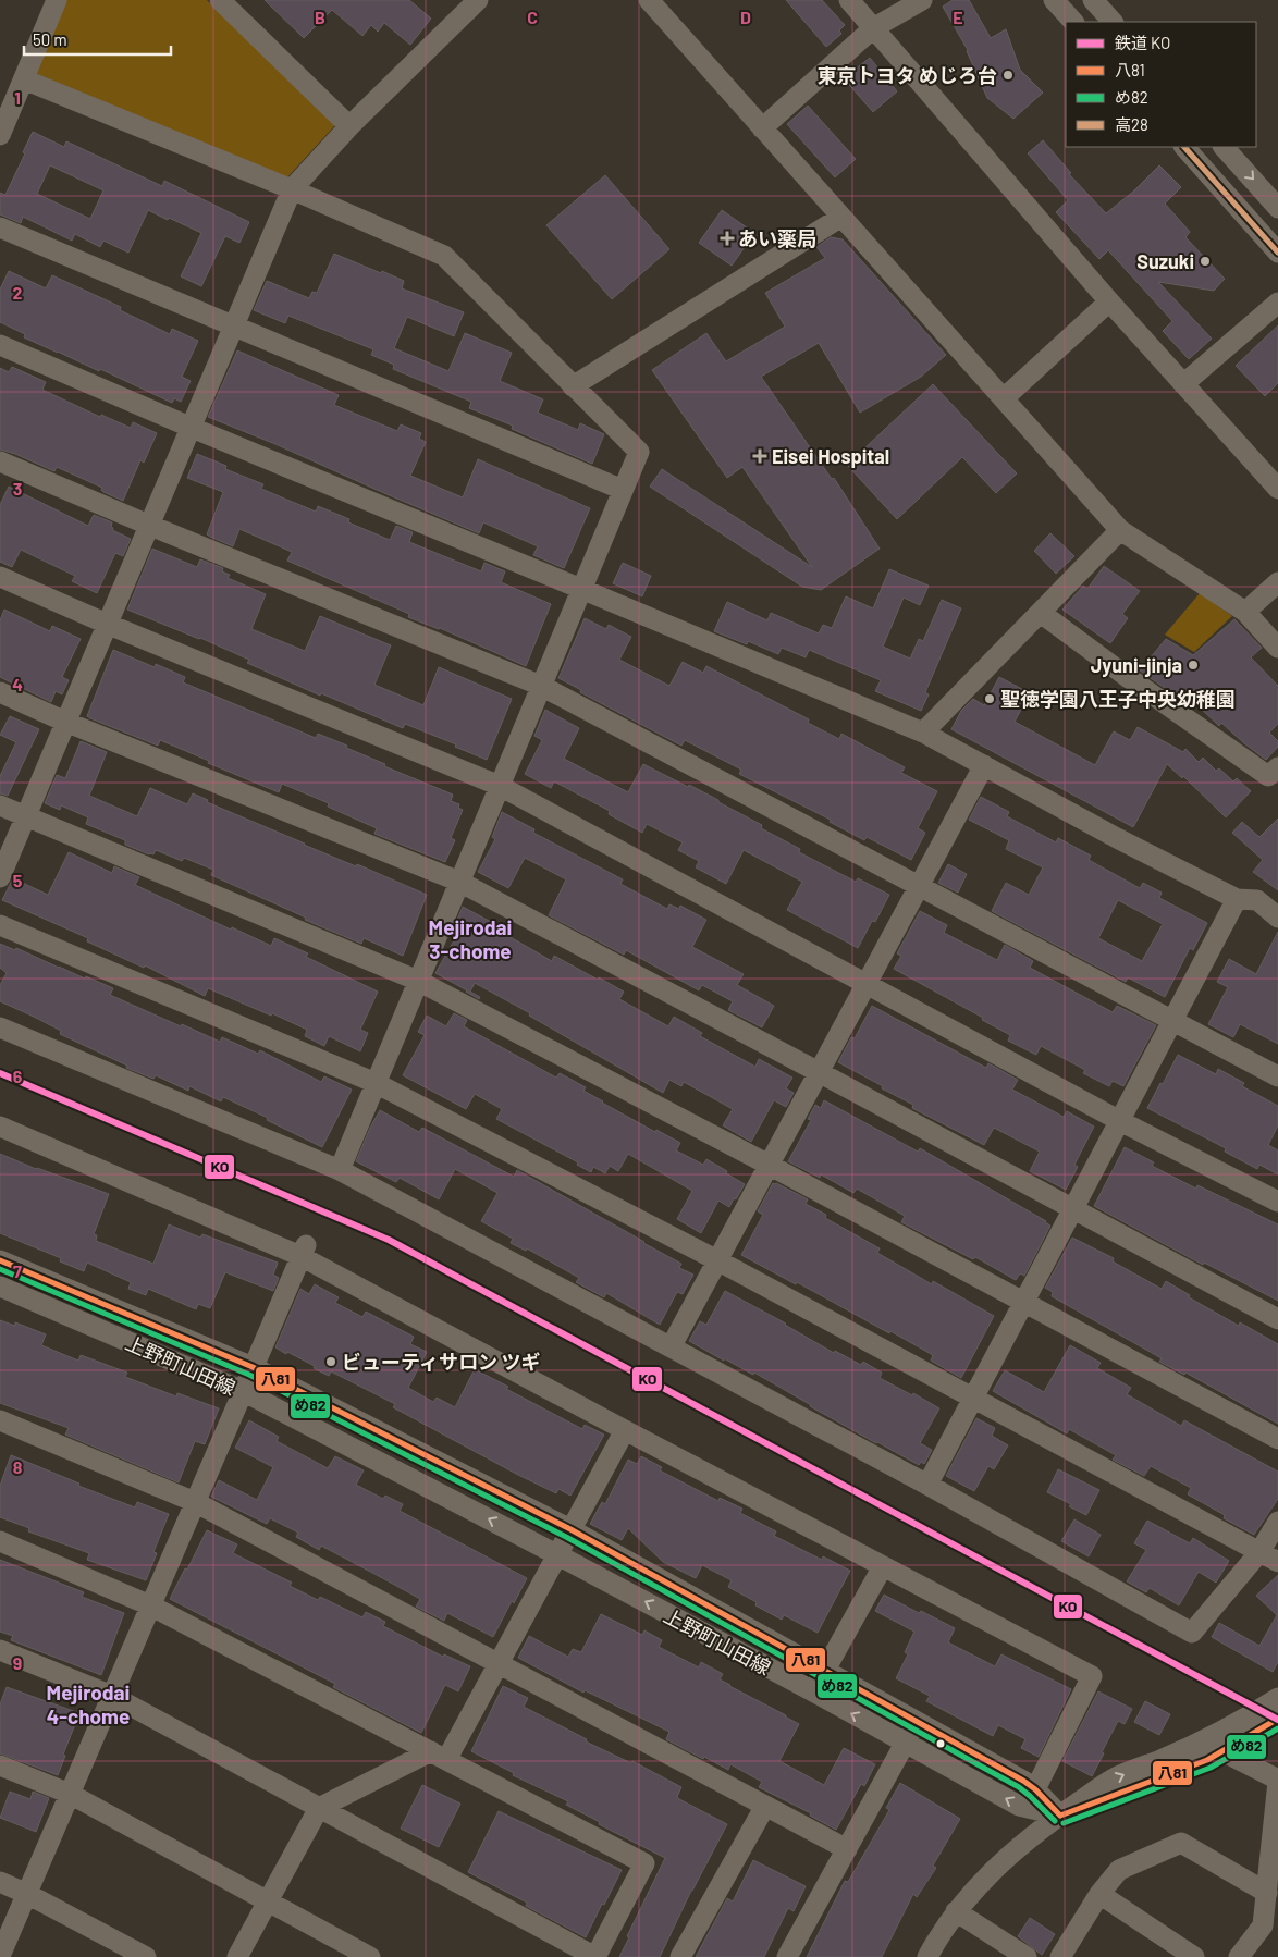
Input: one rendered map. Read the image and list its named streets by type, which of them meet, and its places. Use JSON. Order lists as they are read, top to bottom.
{
  "streets": {
    "street": ["上野町山田線"]
  },
  "districts": ["Mejirodai 3-chome", "Mejirodai 4-chome"],
  "places": {
    "other": [
      "東京トヨタ めじろ台",
      "Suzuki",
      "Jyuni-jinja",
      "聖徳学園八王子中央幼稚園",
      "ビューティサロン ツギ"
    ],
    "health": ["あい薬局", "Eisei Hospital"]
  },
  "lines": [
    "transit line 高28",
    "rail line KO",
    "transit line 八81",
    "transit line め82"
  ],
  "legend": [
    "鉄道 KO",
    "八81",
    "め82",
    "高28"
  ],
  "scale_bar": "50 m",
  "grid": {
    "columns": [
      "B",
      "C",
      "D",
      "E"
    ],
    "rows": [
      "1",
      "2",
      "3",
      "4",
      "5",
      "6",
      "7",
      "8",
      "9"
    ]
  }
}
